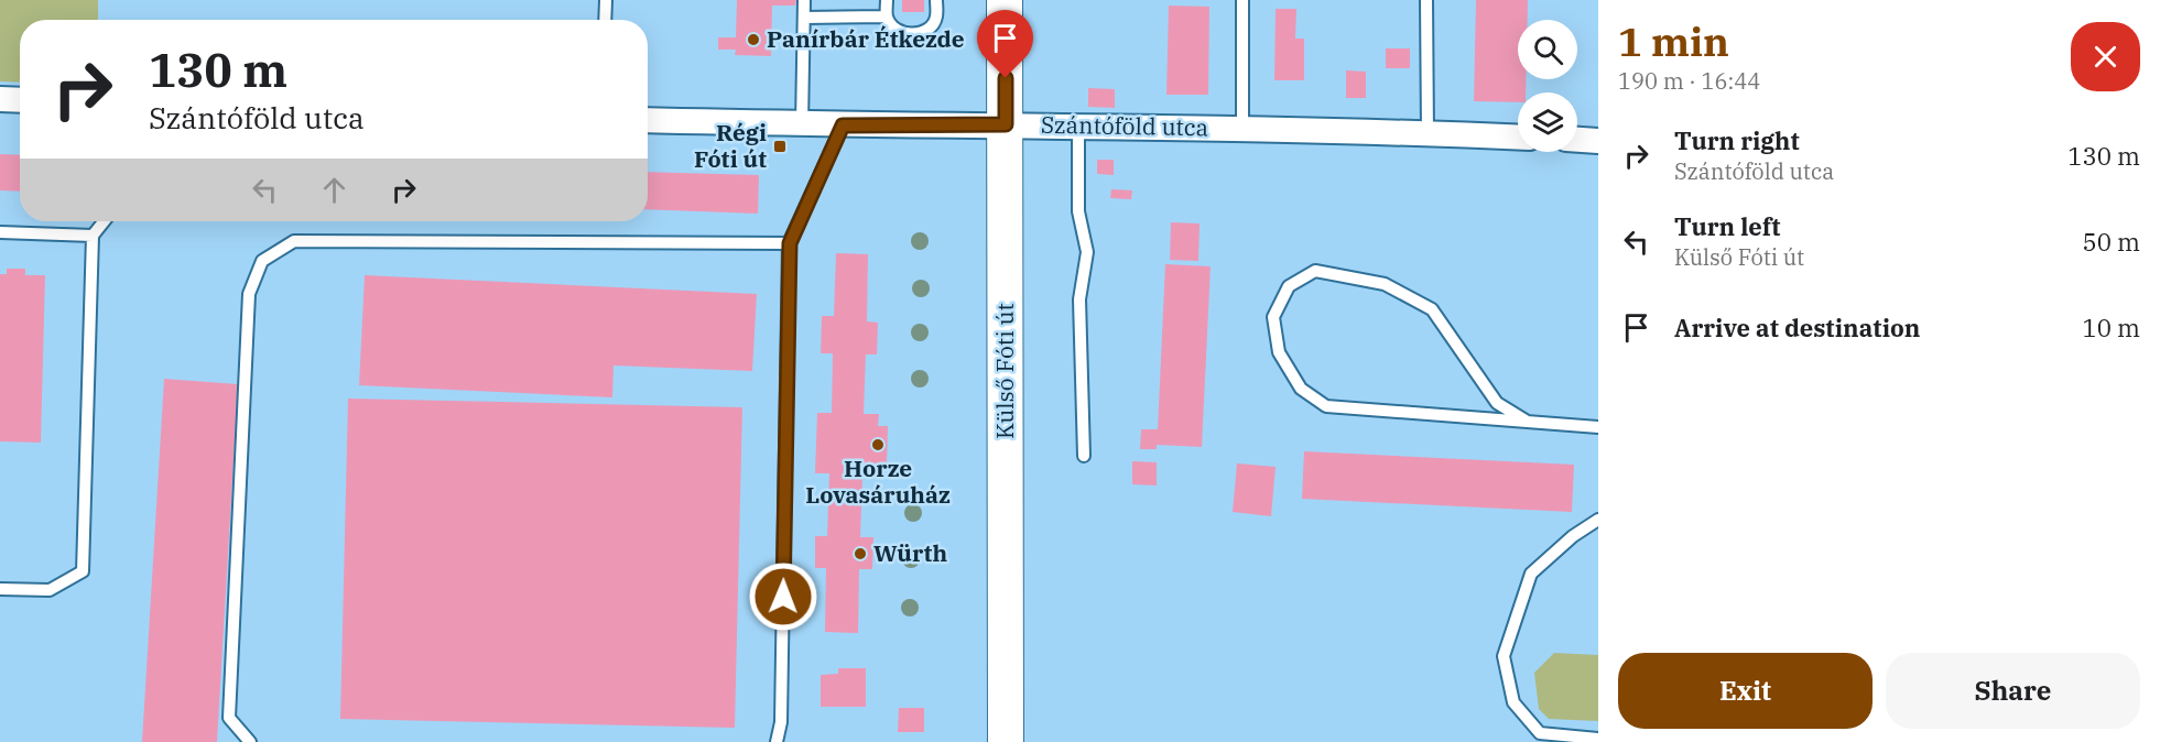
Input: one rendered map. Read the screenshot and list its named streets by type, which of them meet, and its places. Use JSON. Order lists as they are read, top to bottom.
{
  "streets": {
    "main road": ["Külső Fóti út"],
    "street": ["Szántóföld utca"]
  },
  "crossings": [
    ["Szántóföld utca", "Külső Fóti út"]
  ],
  "places": {
    "other": ["Panírbár Étkezde", "Horze Lovasáruház", "Würth"],
    "transit": ["Régi Fóti út"]
  },
  "page": {
    "heading": ["1 min", "190 m · 16:44"],
    "turn": ["130 m", "Szántóföld utca"],
    "list": [
      {
        "name": "Turn right",
        "note": "Szántóföld utca",
        "value": "130 m"
      },
      {
        "name": "Turn left",
        "note": "Külső Fóti út",
        "value": "50 m"
      },
      {
        "name": "Arrive at destination",
        "value": "10 m"
      }
    ],
    "buttons": ["Exit", "Share"]
  }
}
